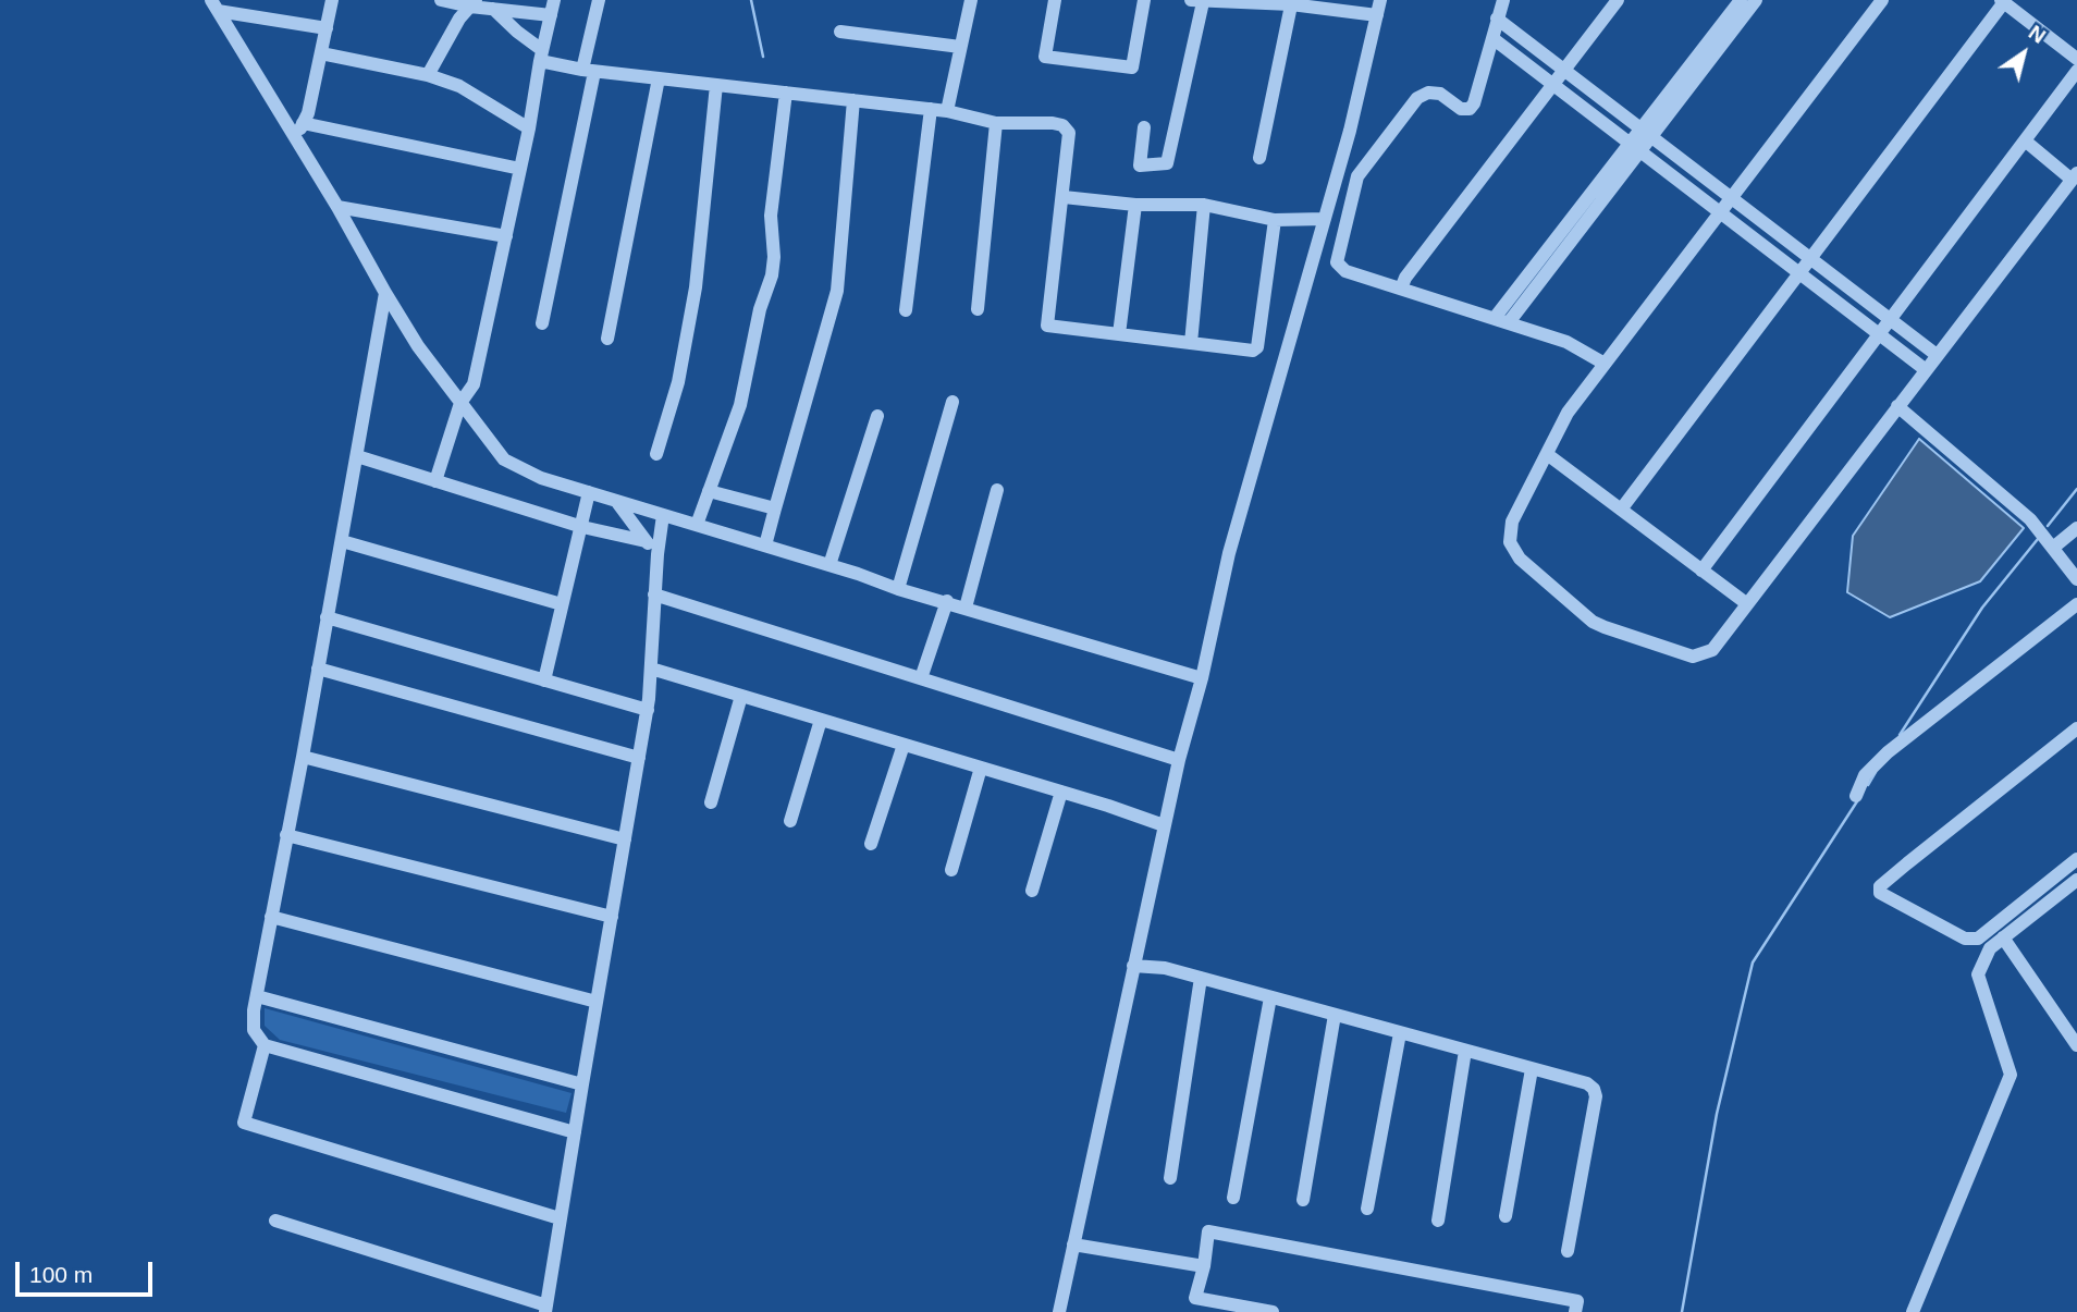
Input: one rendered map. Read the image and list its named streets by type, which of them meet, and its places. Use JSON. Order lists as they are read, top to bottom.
{
  "scale_bar": "100 m",
  "north": "top right"
}
